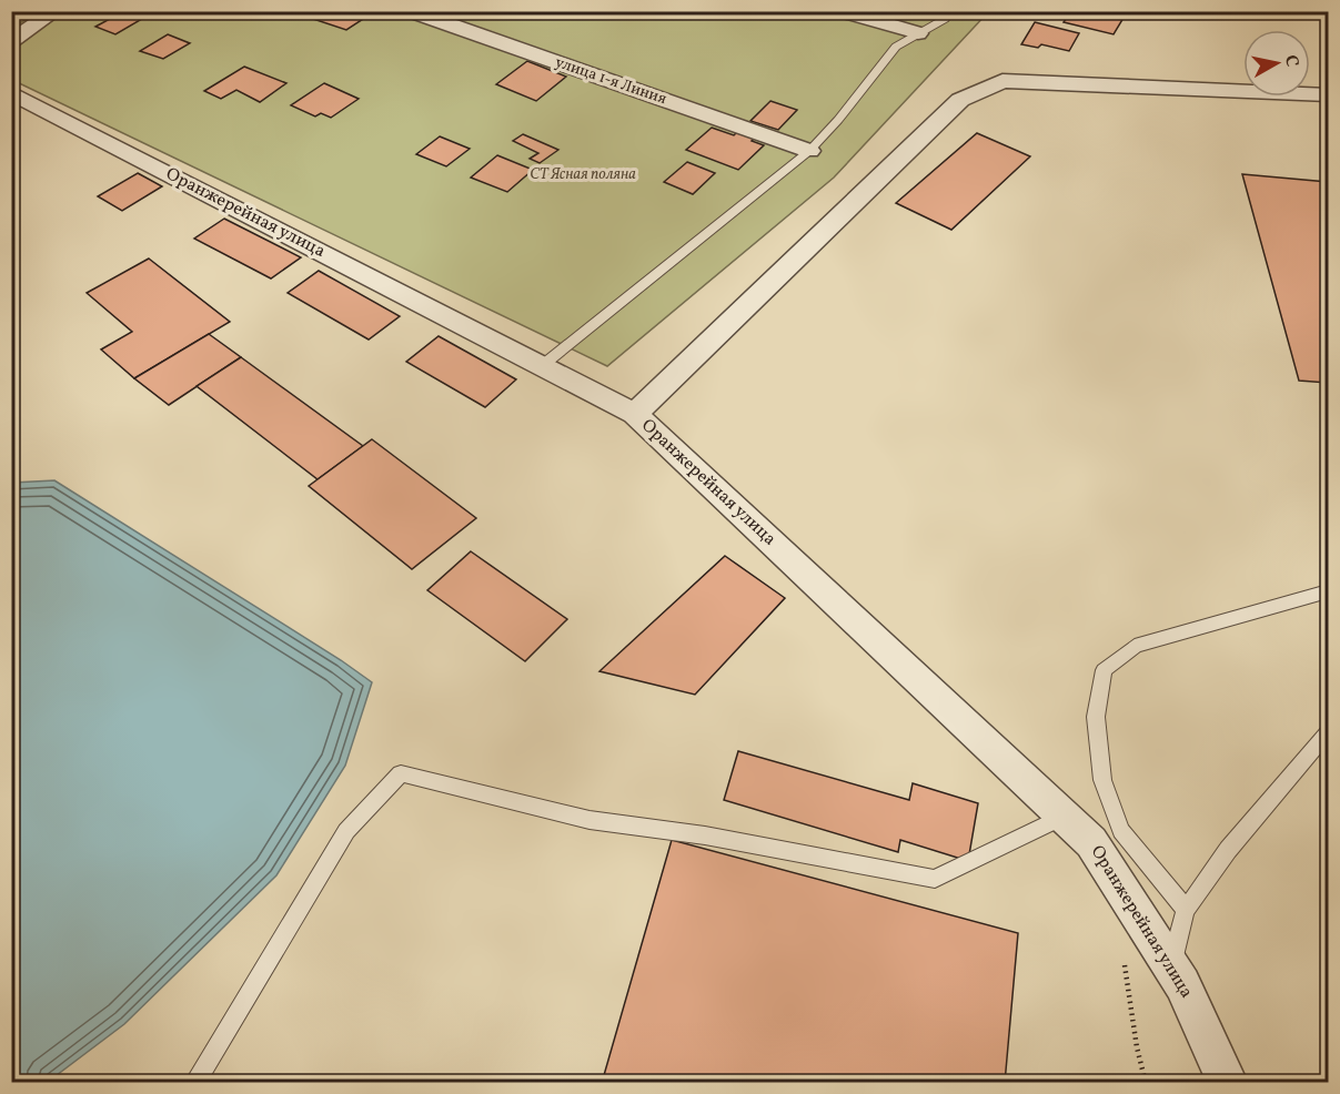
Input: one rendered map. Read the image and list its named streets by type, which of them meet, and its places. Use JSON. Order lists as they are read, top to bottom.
{
  "streets": {
    "street": ["улица 1-я Линия", "Оранжерейная улица"]
  },
  "parks": ["СТ Ясная поляна"],
  "north": "right"
}
